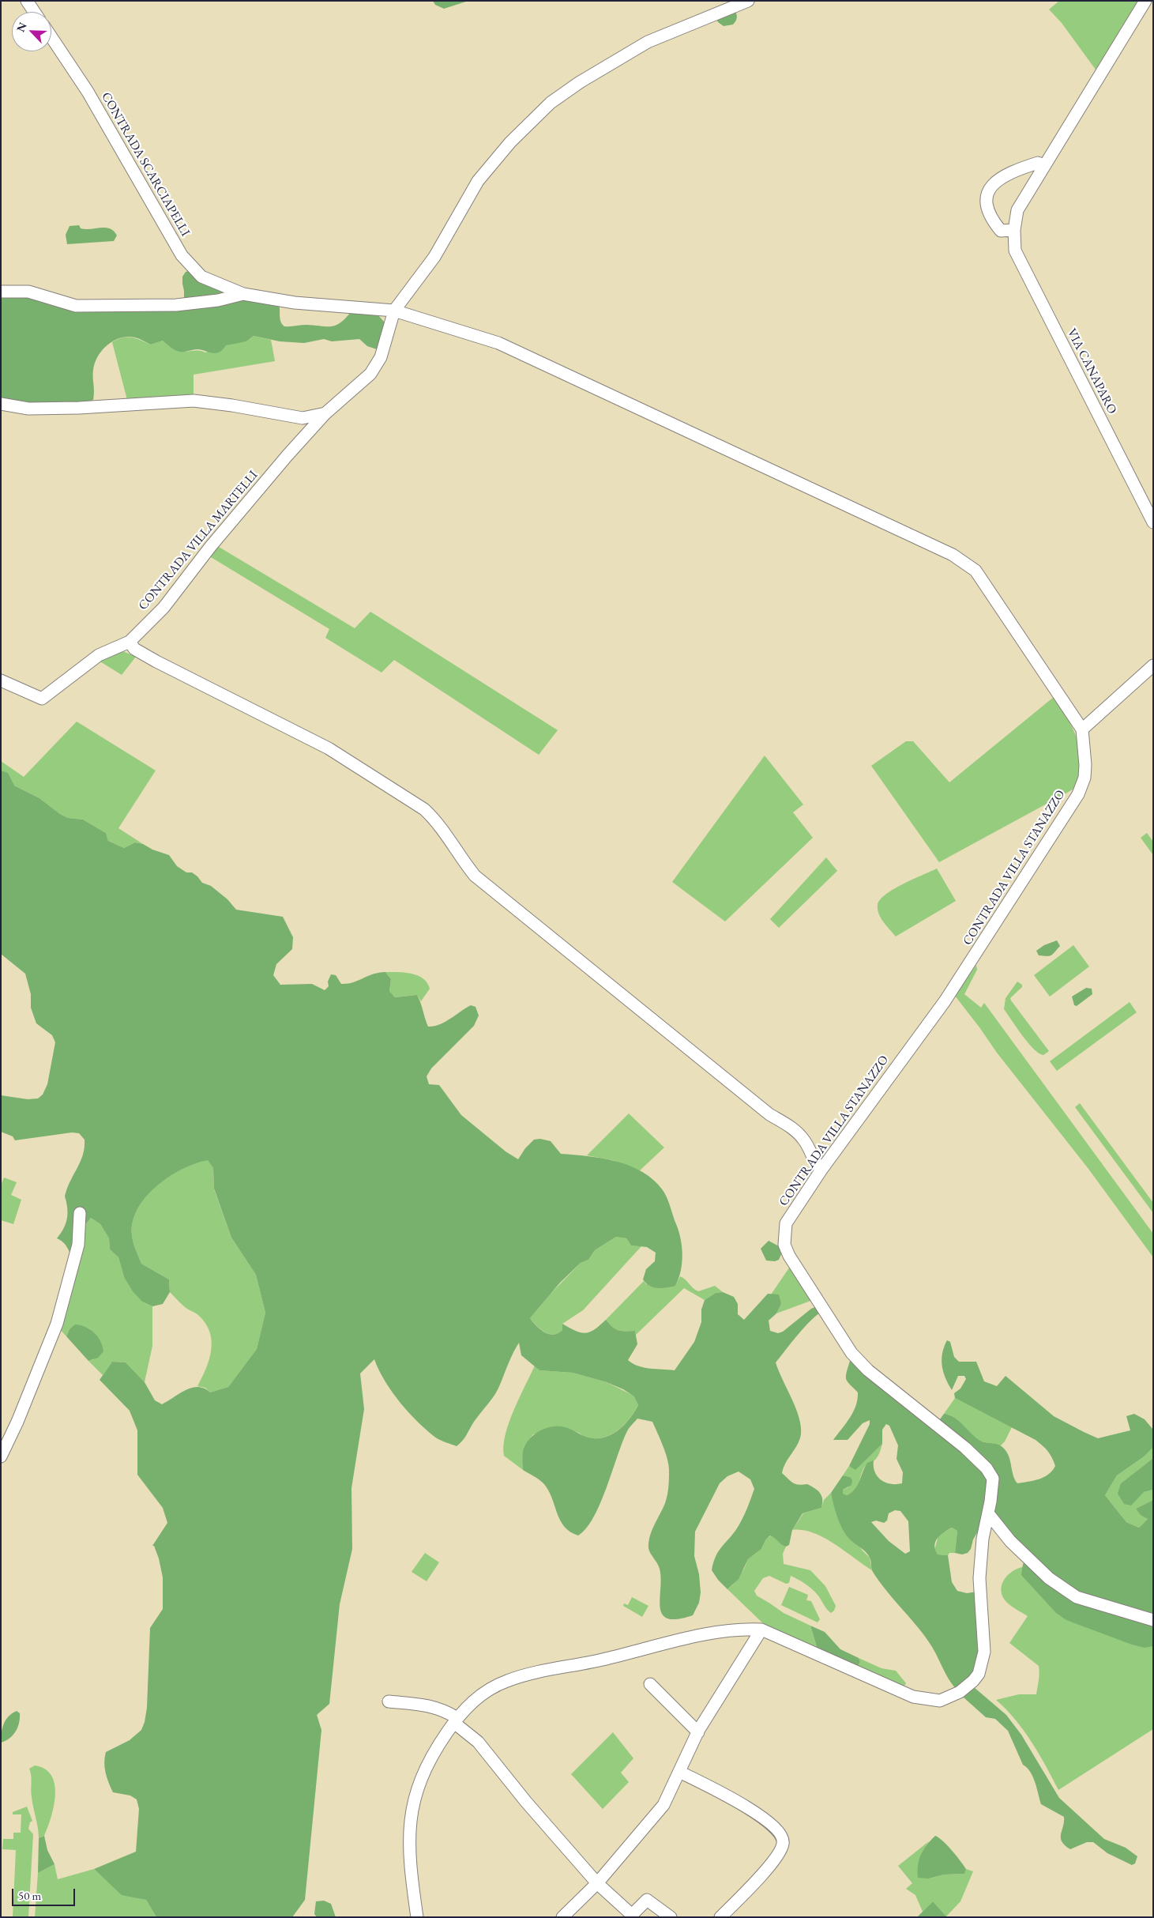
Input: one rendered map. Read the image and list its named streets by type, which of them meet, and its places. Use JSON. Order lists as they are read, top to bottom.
{
  "streets": {
    "street": [
      "CONTRADA SCARCIAPELLI",
      "VIA CANAPARO",
      "CONTRADA VILLA MARTELLI",
      "CONTRADA VILLA STANAZZO"
    ]
  },
  "scale_bar": "50 m",
  "north": "top left"
}
